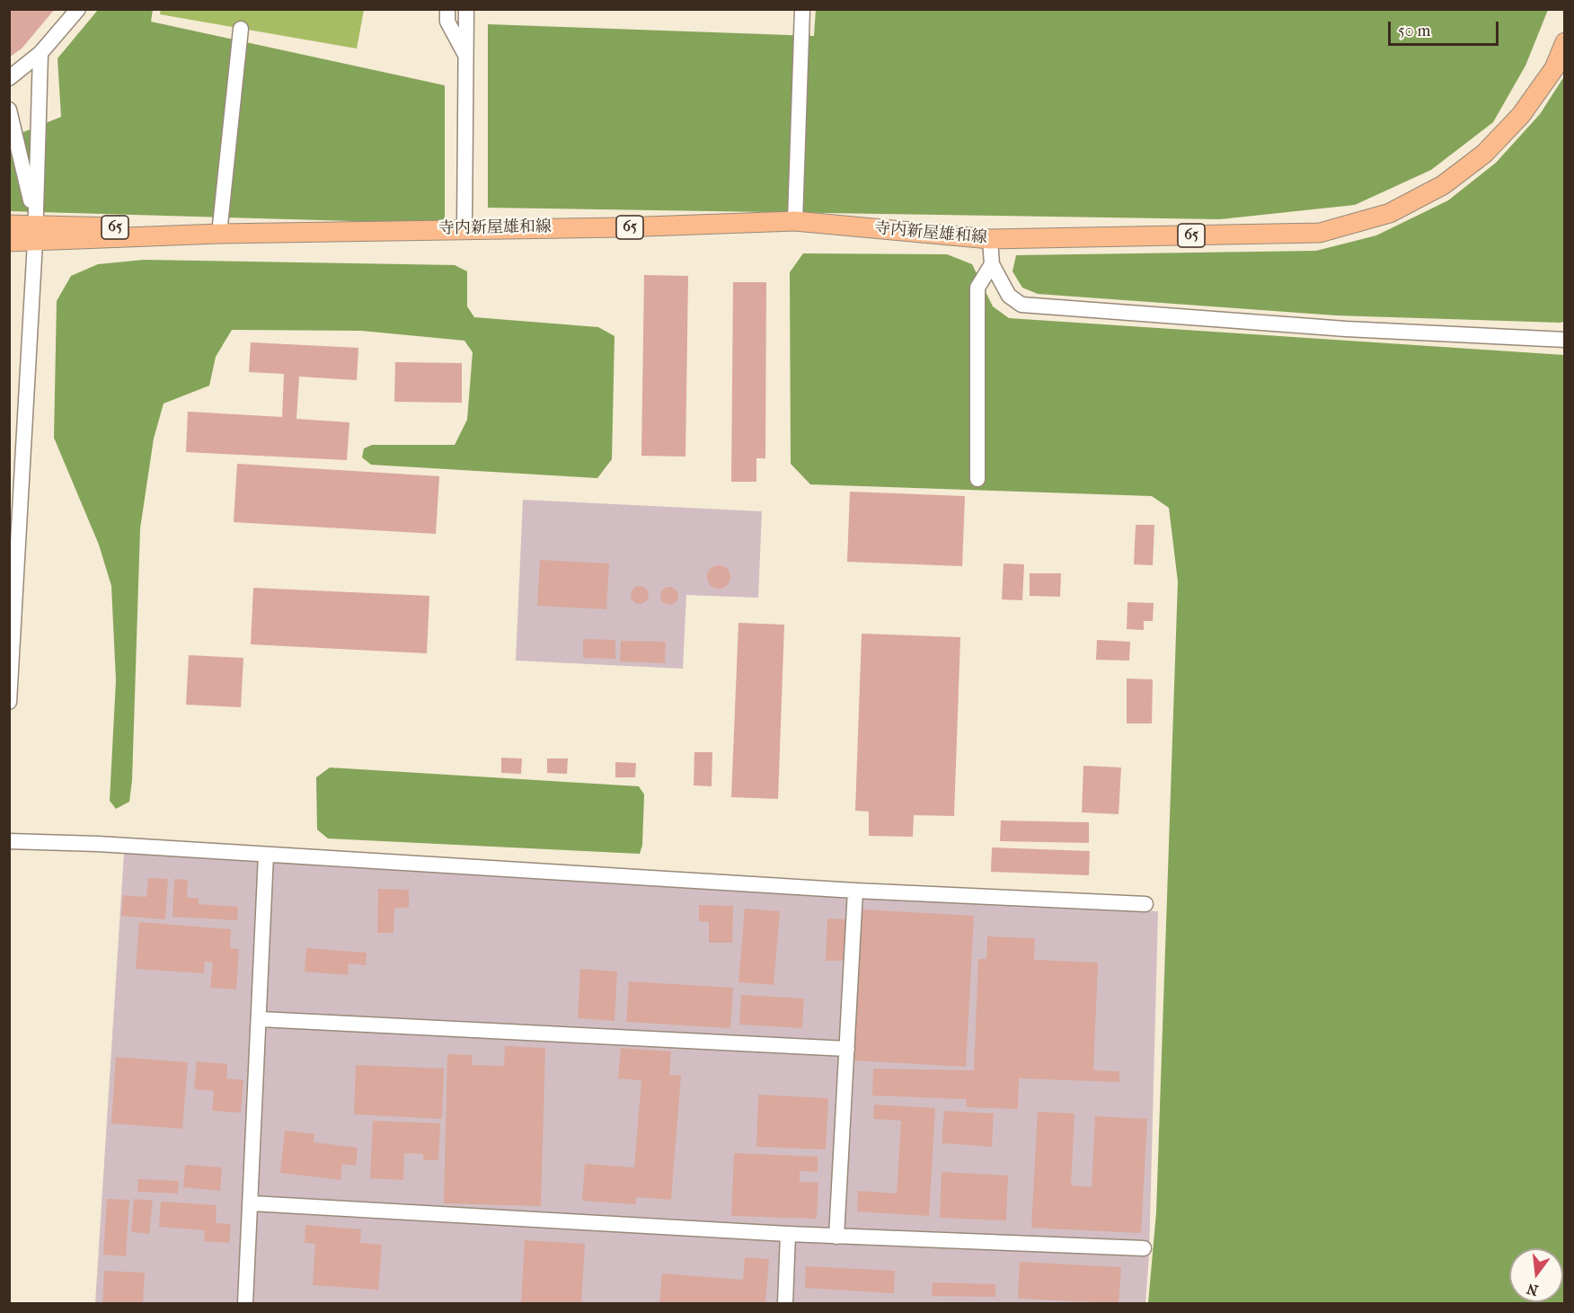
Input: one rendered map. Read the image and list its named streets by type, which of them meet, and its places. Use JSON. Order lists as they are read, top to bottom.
{
  "streets": {
    "main road": ["65", "寺内新屋雄和線"]
  },
  "scale_bar": "50 m",
  "north": "bottom"
}
